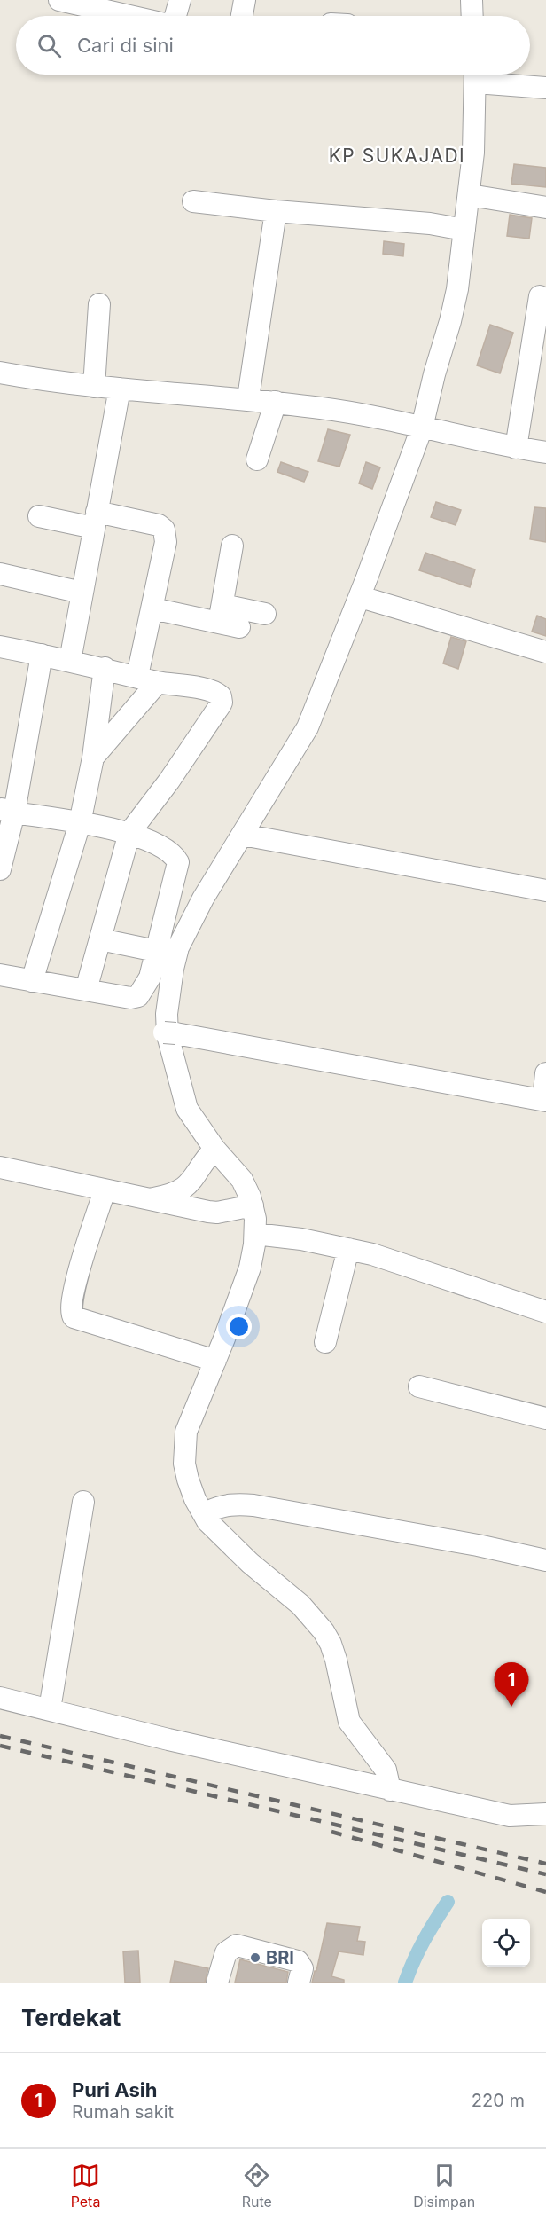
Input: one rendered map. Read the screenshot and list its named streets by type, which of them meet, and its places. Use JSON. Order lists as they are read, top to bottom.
{
  "districts": ["KP SUKAJADI"],
  "places": ["BRI"],
  "page": {
    "search": "Cari di sini",
    "pins": "1",
    "heading": "Terdekat",
    "list": [
      {
        "mark": "1",
        "name": "Puri Asih",
        "note": "Rumah sakit",
        "value": "220 m"
      }
    ],
    "nav": ["Peta", "Rute", "Disimpan"]
  }
}
